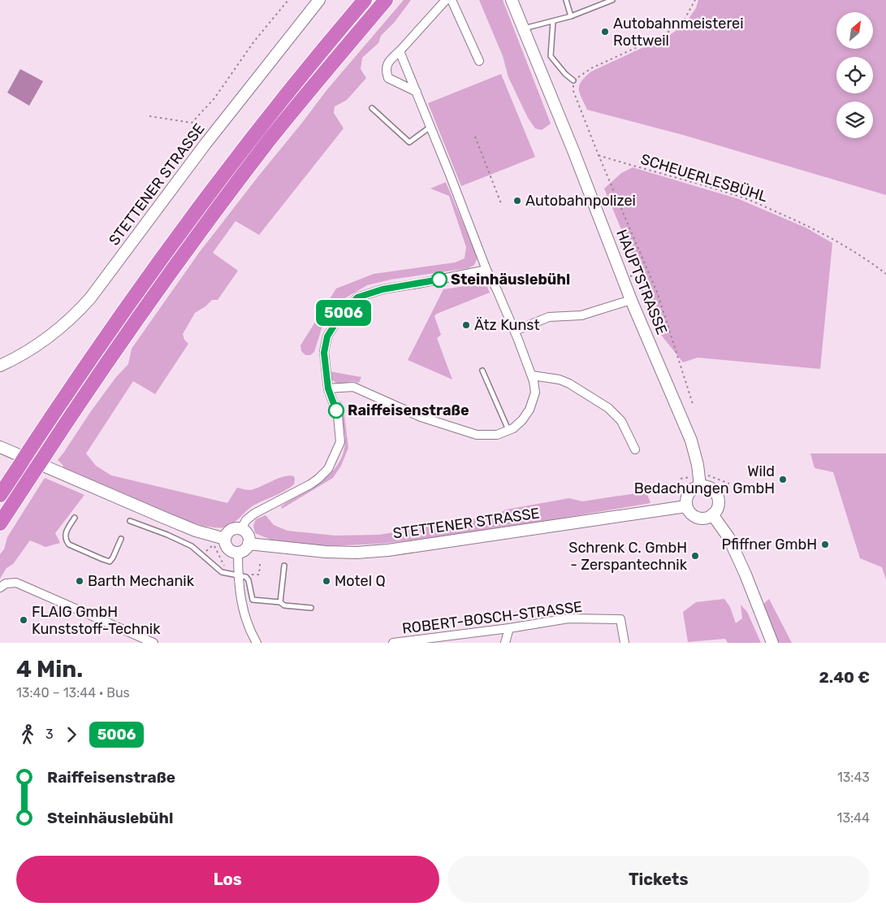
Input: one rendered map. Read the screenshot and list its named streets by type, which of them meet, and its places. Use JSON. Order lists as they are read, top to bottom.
{
  "streets": {
    "street": ["STETTENER STRASSE", "HAUPTSTRASSE", "ROBERT-BOSCH-STRASSE"],
    "path": ["SCHEUERLESBÜHL"]
  },
  "crossings": [
    ["STETTENER STRASSE", "HAUPTSTRASSE"]
  ],
  "places": [
    "Autobahnmeisterei Rottweil",
    "Autobahnpolizei",
    "Steinhäuslebühl",
    "Ätz Kunst",
    "Raiffeisenstraße",
    "Wild Bedachungen GmbH",
    "Pfiffner GmbH",
    "Schrenk C. GmbH - Zerspantechnik",
    "Barth Mechanik",
    "Motel Q",
    "FLAIG GmbH Kunststoff-Technik"
  ],
  "lines": ["bus line 5006"],
  "north": "top right",
  "page": {
    "on_map": "5006",
    "heading": ["4 Min.", "13:40 – 13:44 · Bus", "2.40 €"],
    "legs": ["3", "5006"],
    "list": [
      {
        "name": "Raiffeisenstraße",
        "value": "13:43"
      },
      {
        "name": "Steinhäuslebühl",
        "value": "13:44"
      }
    ],
    "buttons": ["Los", "Tickets"]
  }
}
